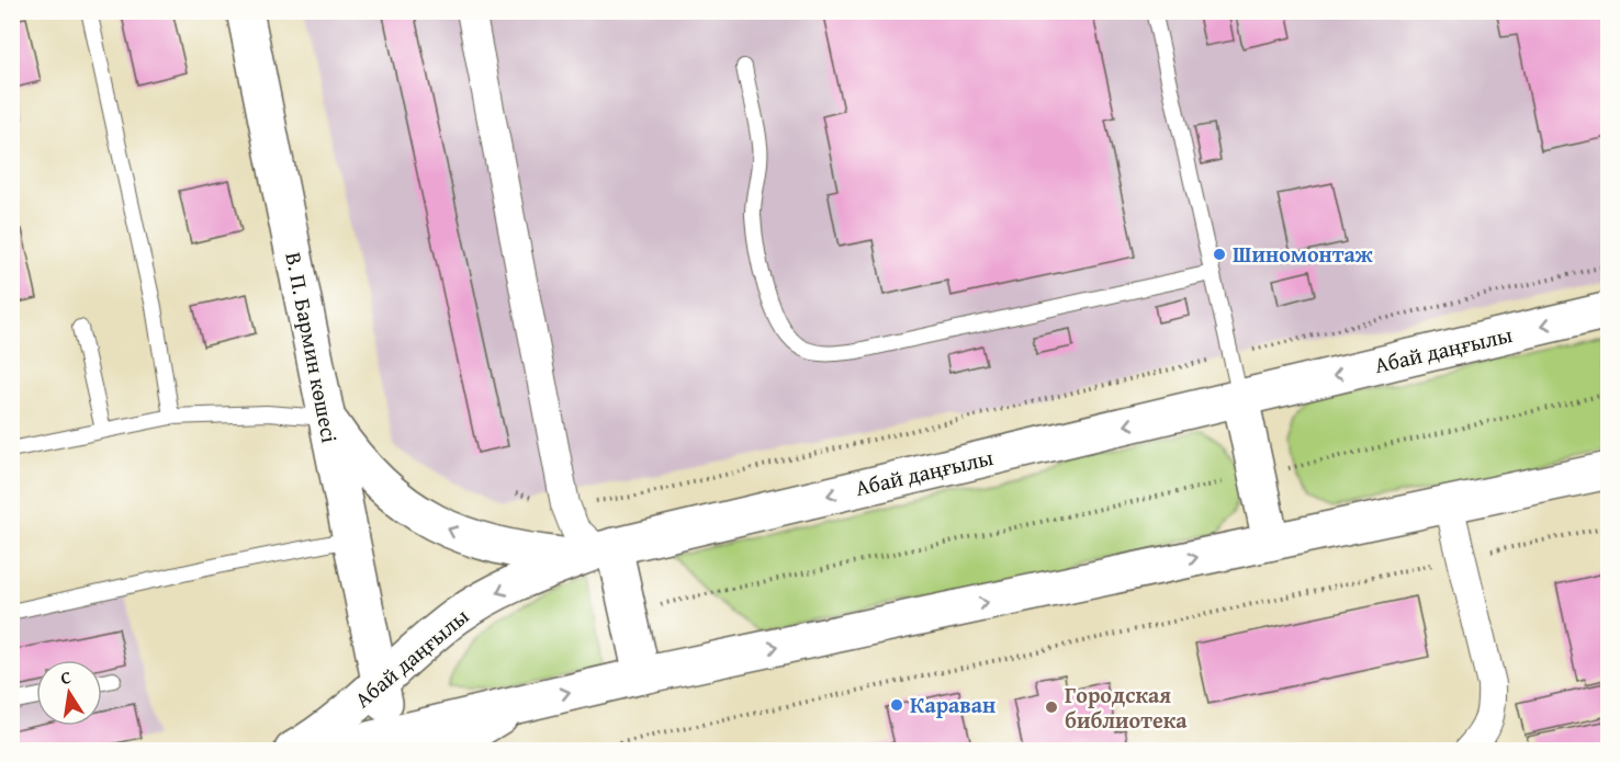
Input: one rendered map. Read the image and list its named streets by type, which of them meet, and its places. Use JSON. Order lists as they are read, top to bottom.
{
  "streets": {
    "main road": ["В. П. Бармин көшесі", "Абай даңғылы"]
  },
  "crossings": [
    ["В. П. Бармин көшесі", "Абай даңғылы"]
  ],
  "places": ["Шиномонтаж", "Караван", "Городская библиотека"],
  "north": "top"
}
